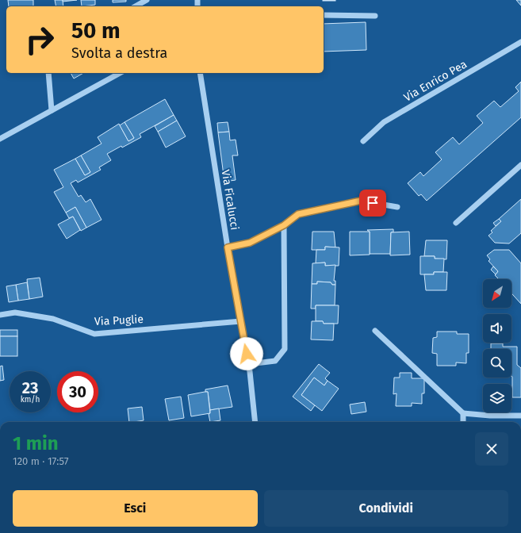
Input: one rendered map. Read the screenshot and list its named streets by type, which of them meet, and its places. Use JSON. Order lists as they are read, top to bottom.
{
  "streets": {
    "street": ["Via Enrico Pea", "Via Ficalucci", "Via Puglie"]
  },
  "crossings": [
    ["Via Ficalucci", "Via Puglie"]
  ],
  "north": "bottom left",
  "page": {
    "turn": ["50 m", "Svolta a destra"],
    "speed": "23 km/h",
    "limit": "30",
    "heading": ["1 min", "120 m · 17:57"],
    "buttons": ["Esci", "Condividi"]
  }
}
